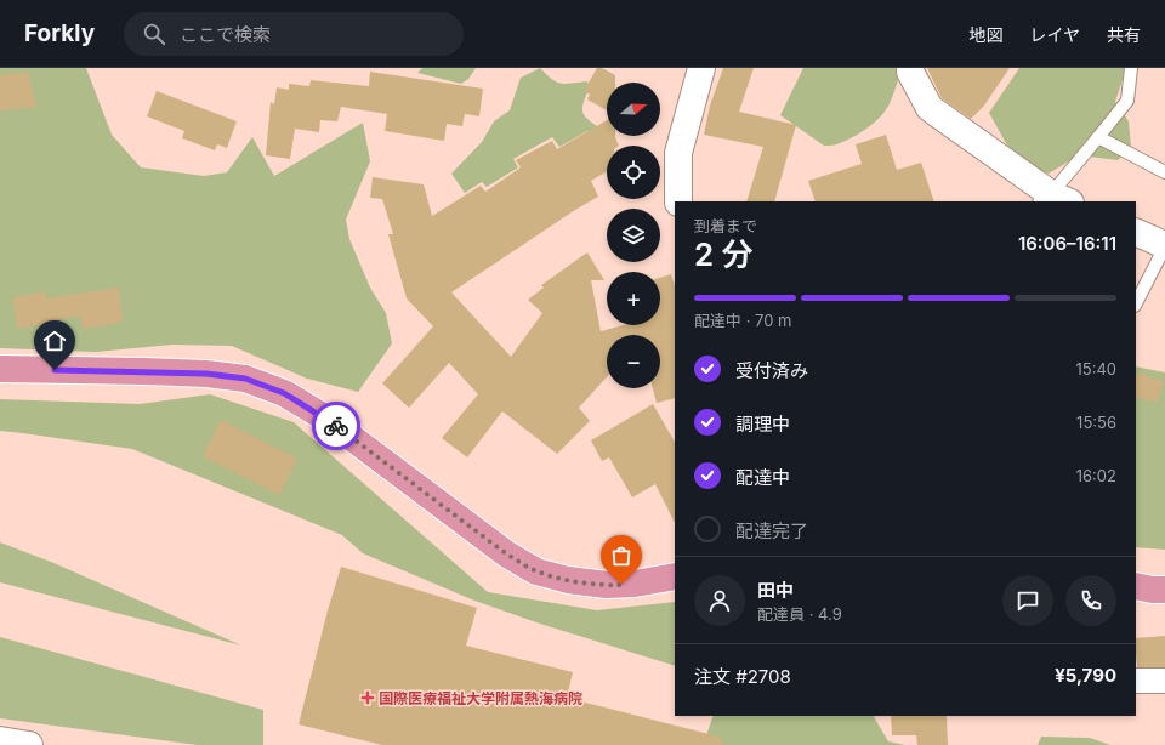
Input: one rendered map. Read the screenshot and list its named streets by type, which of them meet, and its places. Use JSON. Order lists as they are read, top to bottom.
{
  "places": {
    "health": ["国際医療福祉大学附属熱海病院"]
  },
  "north": "right",
  "page": {
    "header": "Forkly",
    "search": "ここで検索",
    "nav": ["地図", "レイヤ", "共有"],
    "map_buttons": ["+", "−"],
    "heading": ["2 分", "到着まで", "16:06–16:11"],
    "panel": [
      "田中",
      "配達員 · 4.9",
      "注文 #2708",
      "¥5,790"
    ],
    "bar": "配達中 · 70 m",
    "list": [
      ["受付済み", "15:40"],
      ["調理中", "15:56"],
      ["配達中", "16:02"],
      "配達完了"
    ]
  }
}
